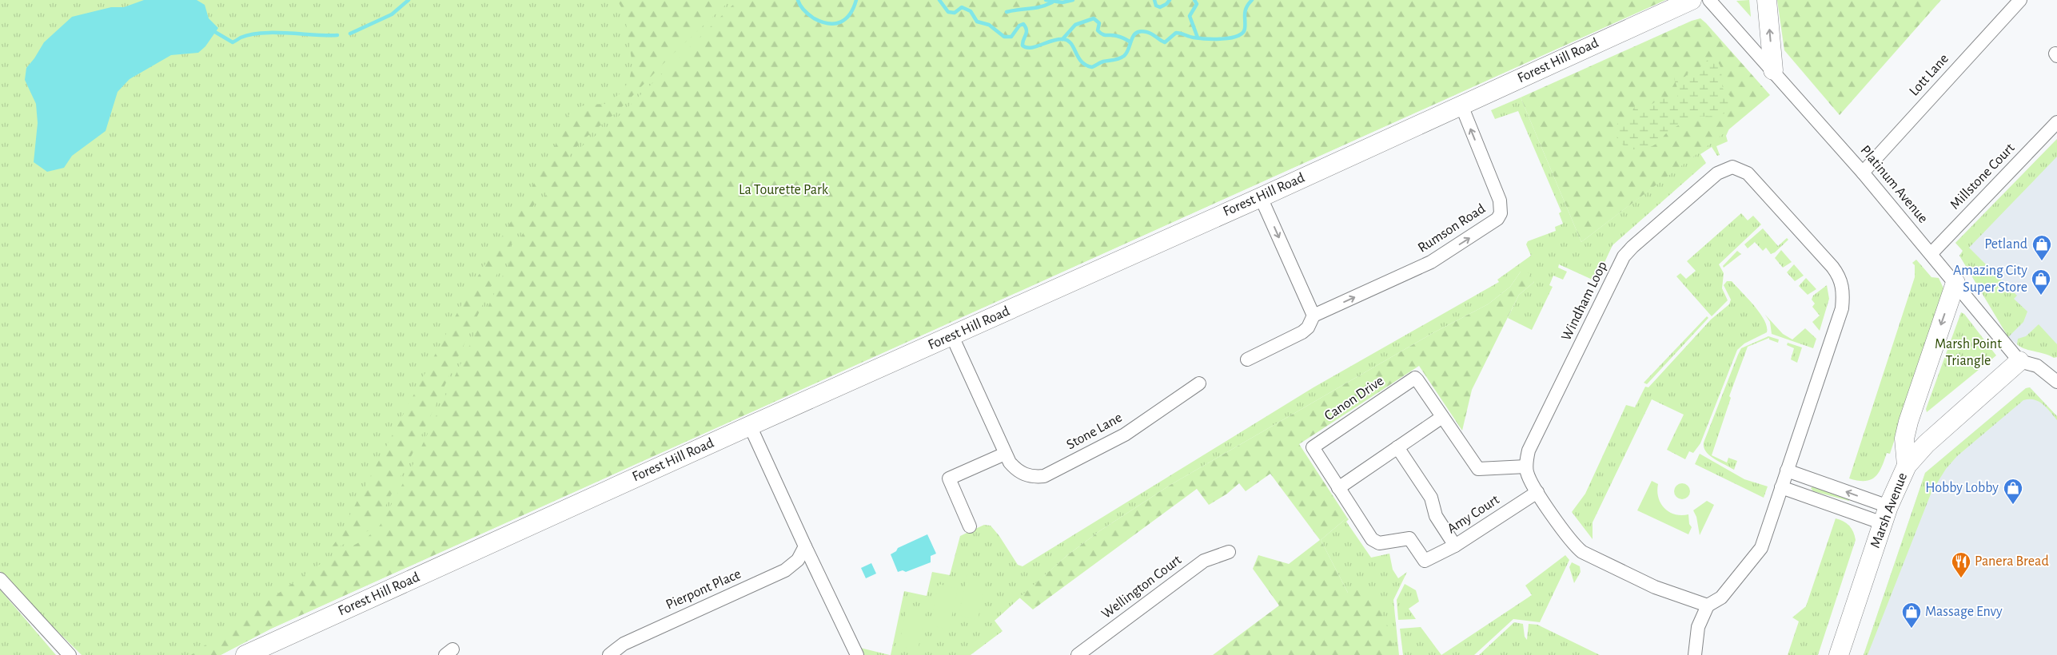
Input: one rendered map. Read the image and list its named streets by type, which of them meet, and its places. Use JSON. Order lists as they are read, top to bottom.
{
  "streets": {
    "street": [
      "Forest Hill Road",
      "Lott Lane",
      "Millstone Court",
      "Platinum Avenue",
      "Rumson Road",
      "Windham Loop",
      "Canon Drive",
      "Stone Lane",
      "Marsh Avenue",
      "Amy Court",
      "Wellington Court",
      "Pierpont Place"
    ]
  },
  "crossings": [
    ["Forest Hill Road", "Rumson Road"],
    ["Forest Hill Road", "Stone Lane"],
    ["Lott Lane", "Platinum Avenue"],
    ["Millstone Court", "Platinum Avenue"],
    ["Platinum Avenue", "Marsh Avenue"],
    ["Windham Loop", "Canon Drive"],
    ["Canon Drive", "Amy Court"]
  ],
  "parks": ["La Tourette Park", "Marsh Point Triangle"],
  "places": {
    "shop": [
      "Petland",
      "Amazing City Super Store",
      "Hobby Lobby",
      "Massage Envy"
    ],
    "restaurant": ["Panera Bread"]
  }
}
